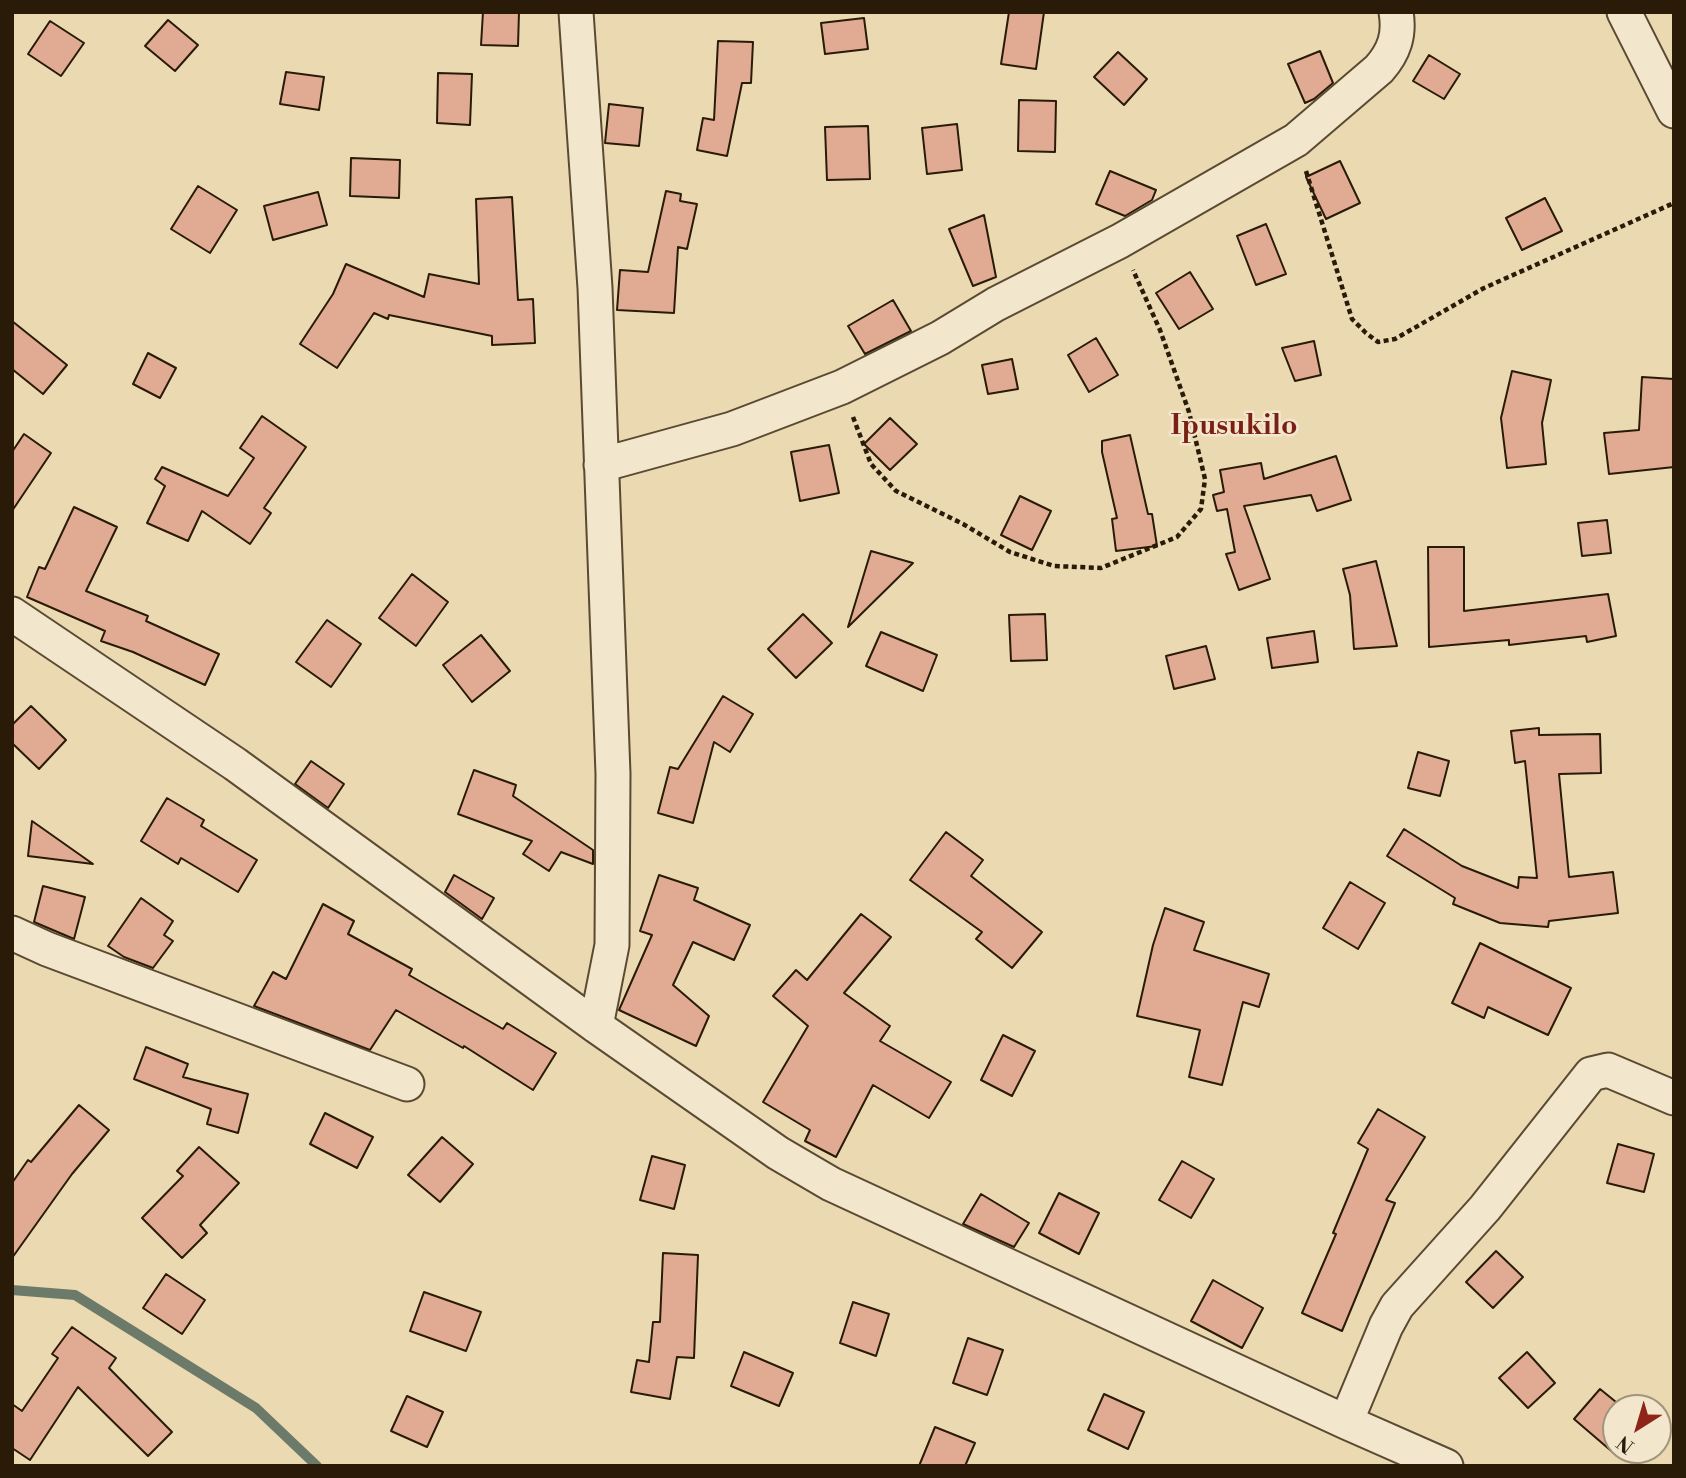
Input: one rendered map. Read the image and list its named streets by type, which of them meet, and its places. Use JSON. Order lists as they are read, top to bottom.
{
  "districts": ["Ipusukilo"],
  "north": "bottom left"
}
